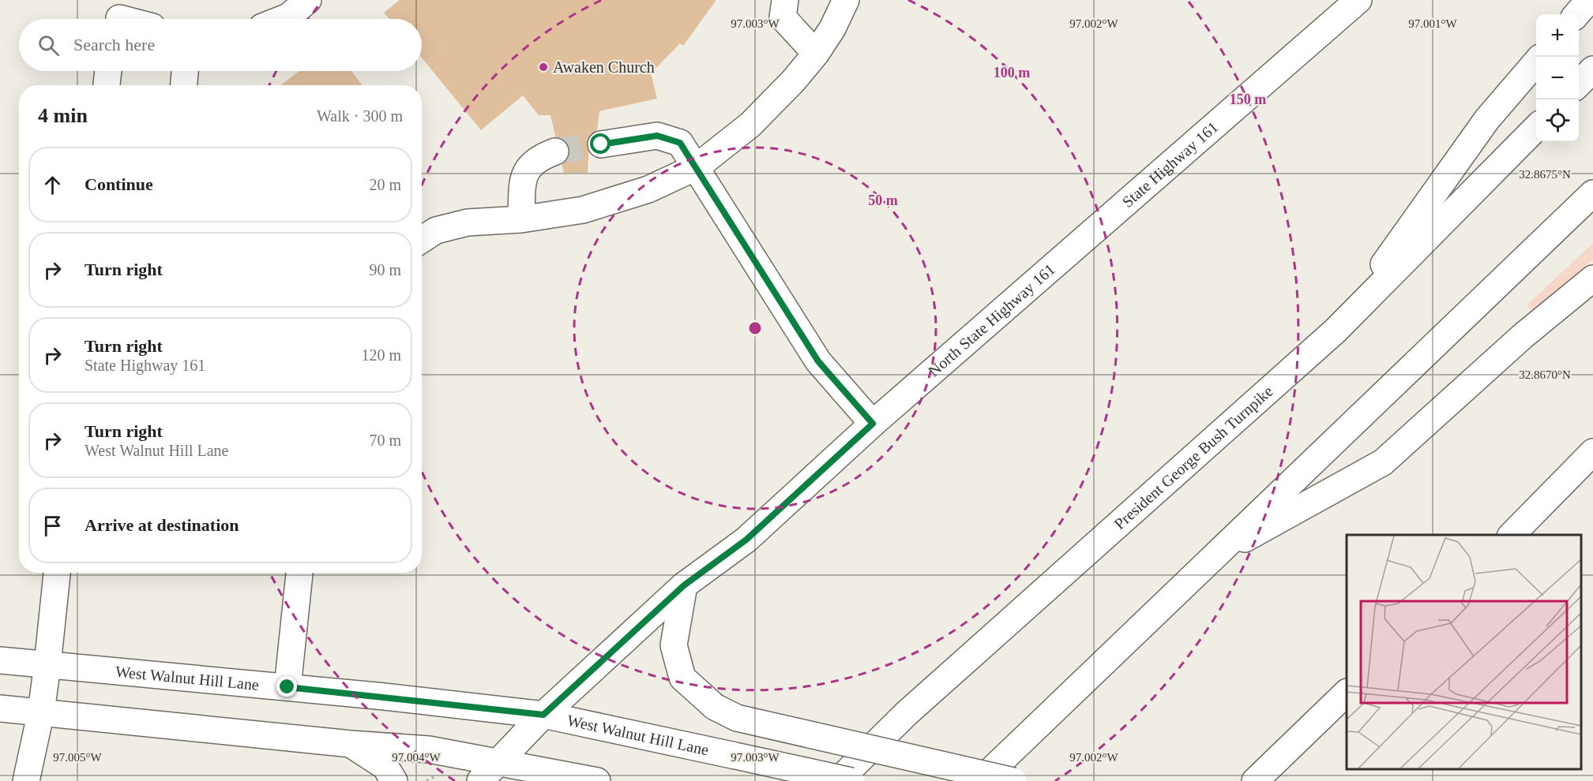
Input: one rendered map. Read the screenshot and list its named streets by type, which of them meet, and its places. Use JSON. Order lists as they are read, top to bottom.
{
  "streets": {
    "main road": [
      "State Highway 161",
      "North State Highway 161",
      "President George Bush Turnpike",
      "West Walnut Hill Lane"
    ]
  },
  "crossings": [
    ["State Highway 161", "North State Highway 161"]
  ],
  "places": ["Awaken Church"],
  "page": {
    "map_buttons": ["+", "−"],
    "search": "Search here",
    "heading": ["4 min", "Walk · 300 m"],
    "list": [
      ["Continue", "20 m"],
      ["Turn right", "90 m"],
      ["Turn right", "State Highway 161", "120 m"],
      ["Turn right", "West Walnut Hill Lane", "70 m"],
      "Arrive at destination"
    ]
  },
  "coordinates": [
    "97.003°W",
    "97.002°W",
    "97.001°W",
    "32.8675°N",
    "32.8670°N",
    "97.005°W",
    "97.004°W"
  ],
  "rings": ["100 m", "150 m", "50 m"]
}
